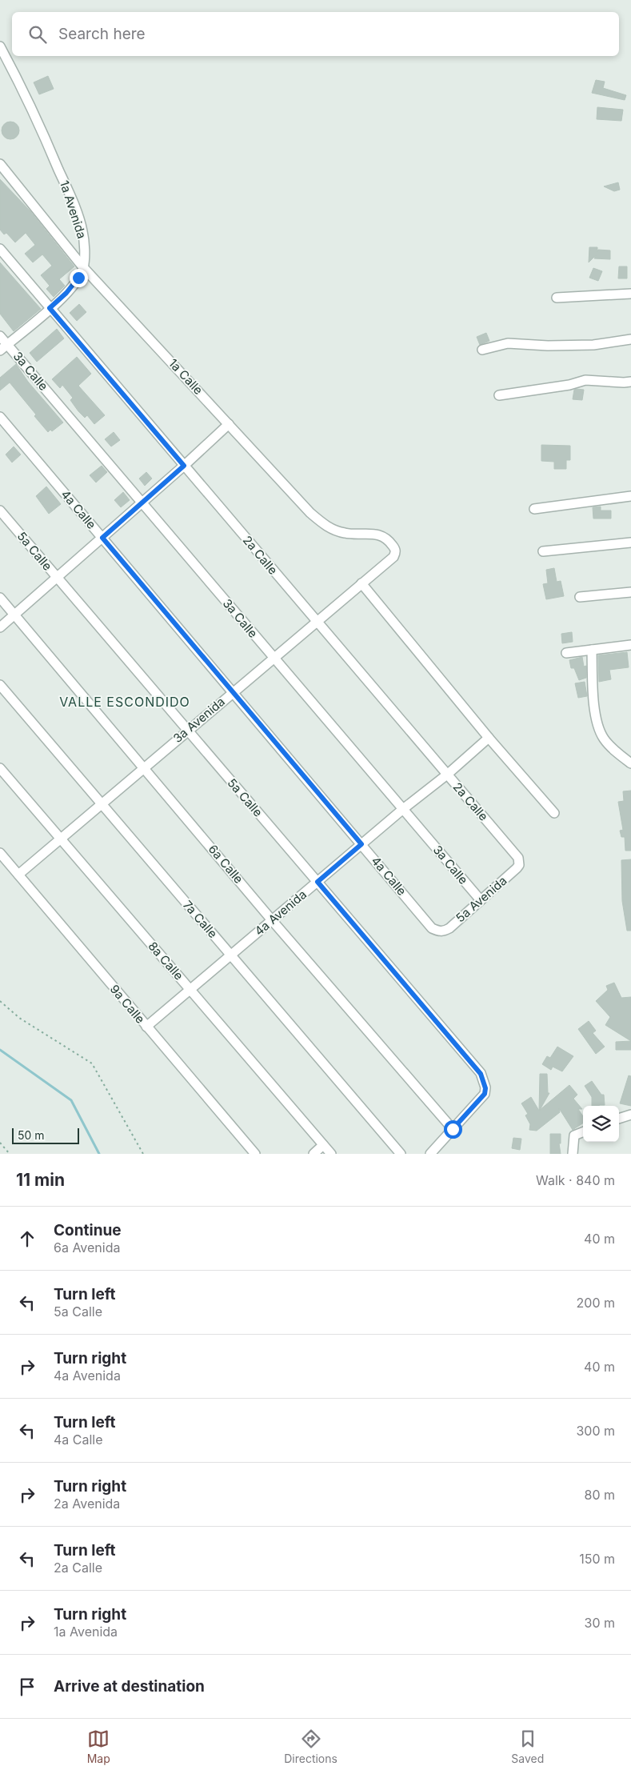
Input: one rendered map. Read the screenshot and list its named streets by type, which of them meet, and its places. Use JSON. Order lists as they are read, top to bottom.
{
  "streets": {
    "street": [
      "1a Avenida",
      "3a Calle",
      "1a Calle",
      "4a Calle",
      "5a Calle",
      "2a Calle",
      "3a Avenida",
      "6a Calle",
      "5a Avenida",
      "4a Avenida",
      "7a Calle",
      "8a Calle",
      "9a Calle"
    ]
  },
  "crossings": [
    ["1a Avenida", "3a Calle"],
    ["1a Avenida", "1a Calle"],
    ["1a Avenida", "2a Calle"],
    ["3a Calle", "3a Avenida"],
    ["3a Calle", "5a Avenida"],
    ["3a Calle", "4a Avenida"],
    ["1a Calle", "3a Avenida"],
    ["4a Calle", "3a Avenida"],
    ["4a Calle", "5a Avenida"],
    ["4a Calle", "4a Avenida"],
    ["5a Calle", "3a Avenida"],
    ["5a Calle", "6a Calle"],
    ["5a Calle", "4a Avenida"],
    ["2a Calle", "3a Avenida"],
    ["2a Calle", "5a Avenida"],
    ["2a Calle", "4a Avenida"],
    ["3a Avenida", "6a Calle"],
    ["3a Avenida", "7a Calle"],
    ["3a Avenida", "8a Calle"],
    ["3a Avenida", "9a Calle"],
    ["6a Calle", "4a Avenida"],
    ["4a Avenida", "7a Calle"],
    ["4a Avenida", "8a Calle"],
    ["4a Avenida", "9a Calle"]
  ],
  "districts": ["VALLE ESCONDIDO"],
  "scale_bar": "50 m",
  "page": {
    "search": "Search here",
    "scale": "50 m",
    "heading": ["11 min", "Walk · 840 m"],
    "list": [
      ["Continue", "6a Avenida", "40 m"],
      ["Turn left", "5a Calle", "200 m"],
      ["Turn right", "4a Avenida", "40 m"],
      ["Turn left", "4a Calle", "300 m"],
      ["Turn right", "2a Avenida", "80 m"],
      ["Turn left", "2a Calle", "150 m"],
      ["Turn right", "1a Avenida", "30 m"],
      "Arrive at destination"
    ],
    "nav": ["Map", "Directions", "Saved"]
  }
}
